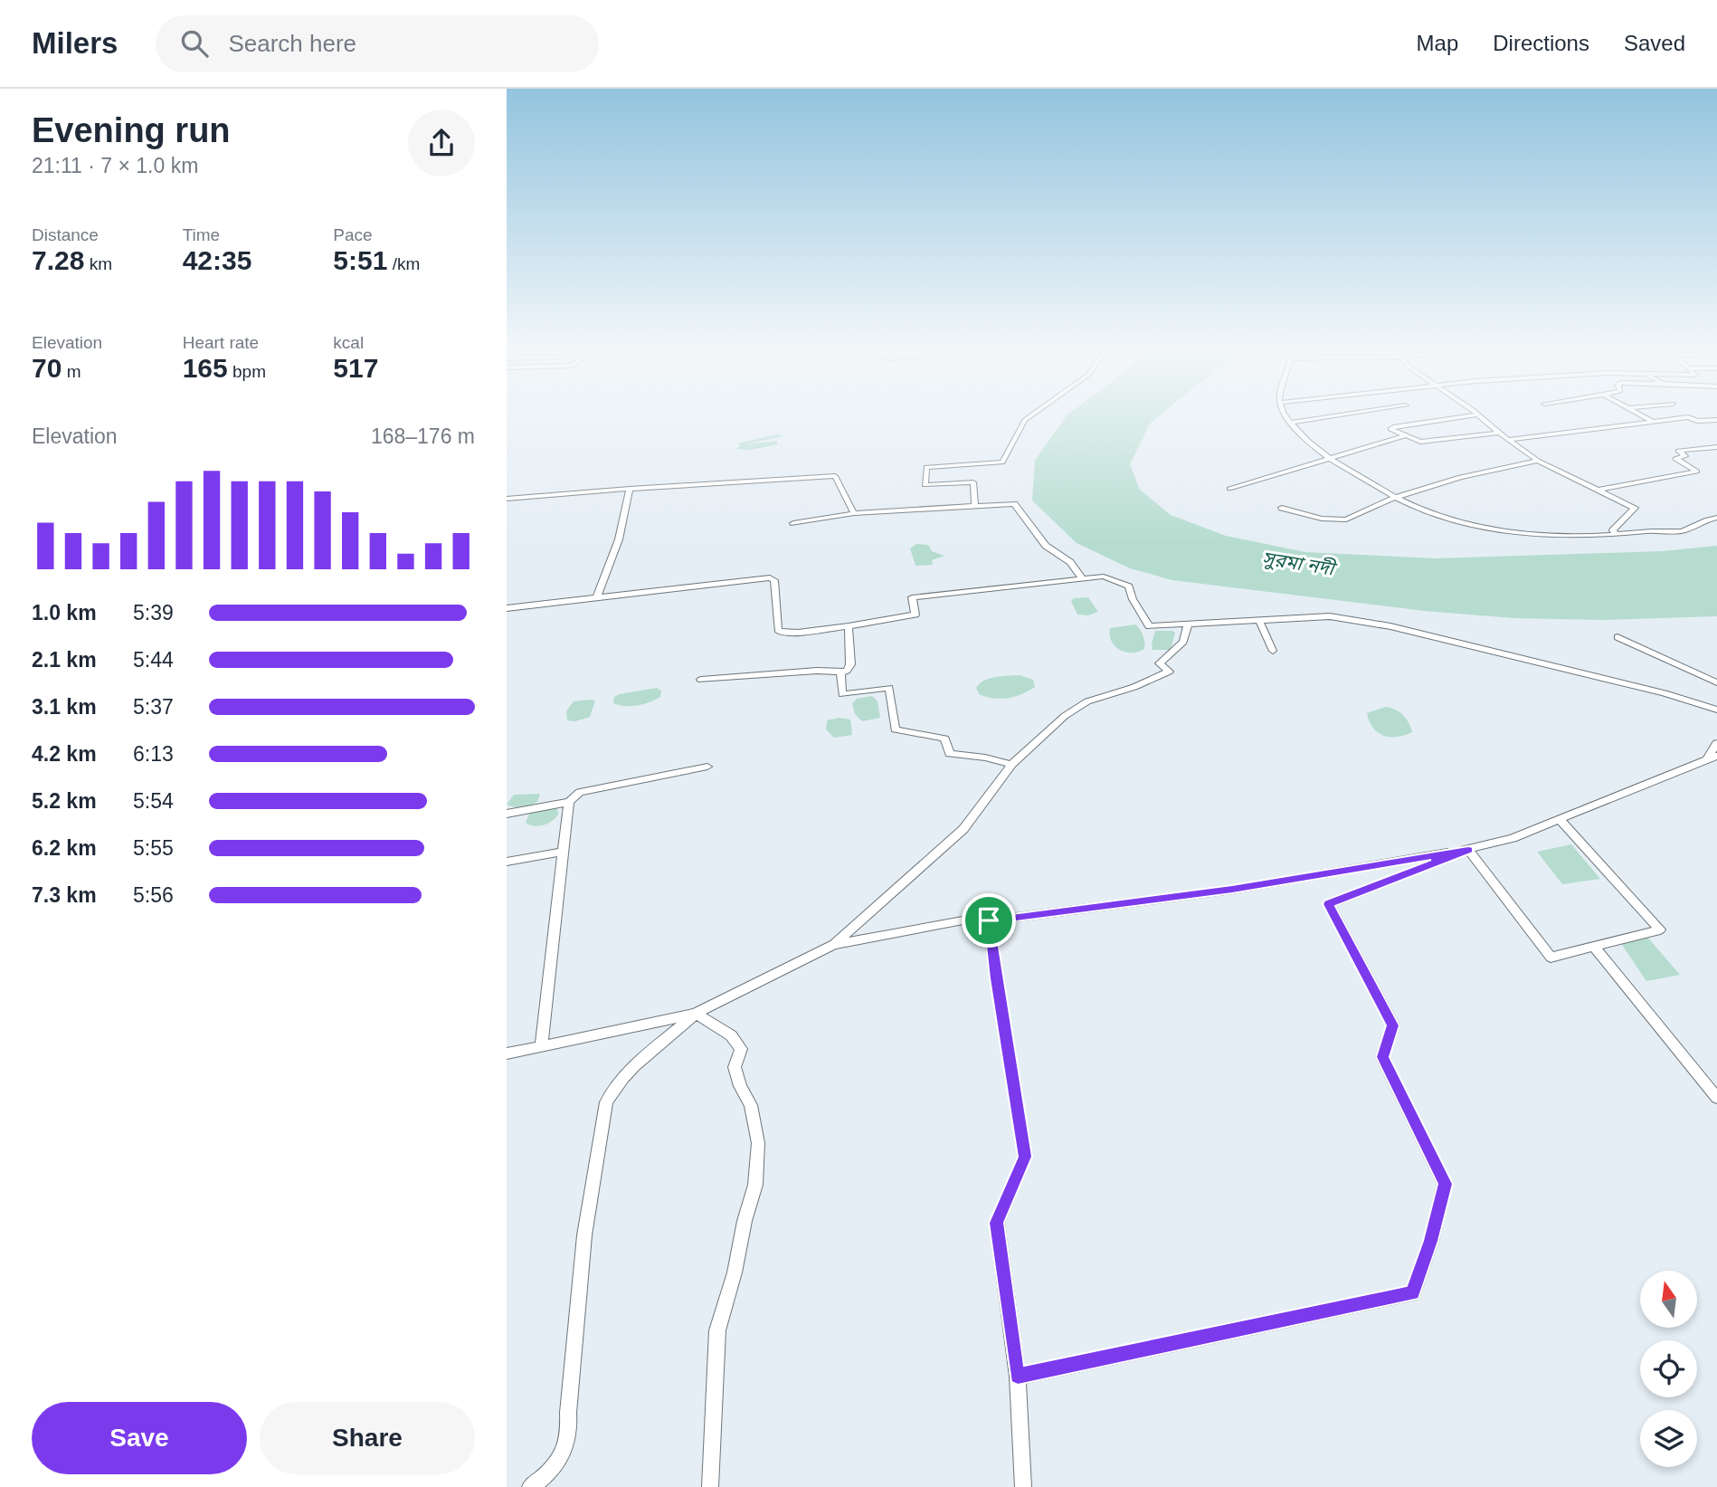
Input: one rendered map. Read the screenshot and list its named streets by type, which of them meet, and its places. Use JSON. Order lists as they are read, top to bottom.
{
  "water": ["সুরমা নদী"],
  "north": "top",
  "page": {
    "header": "Milers",
    "search": "Search here",
    "nav": ["Map", "Directions", "Saved"],
    "heading": ["Evening run", "21:11 · 7 × 1.0 km"],
    "stats": [
      ["Distance", "7.28 km"],
      ["Time", "42:35"],
      ["Pace", "5:51 /km"],
      ["Elevation", "70 m"],
      ["Heart rate", "165 bpm"],
      ["kcal", "517"]
    ],
    "chart": ["Elevation", "168–176 m"],
    "list": [
      {
        "name": "1.0 km",
        "note": "5:39"
      },
      {
        "name": "2.1 km",
        "note": "5:44"
      },
      {
        "name": "3.1 km",
        "note": "5:37"
      },
      {
        "name": "4.2 km",
        "note": "6:13"
      },
      {
        "name": "5.2 km",
        "note": "5:54"
      },
      {
        "name": "6.2 km",
        "note": "5:55"
      },
      {
        "name": "7.3 km",
        "note": "5:56"
      }
    ],
    "buttons": ["Save", "Share"]
  }
}
